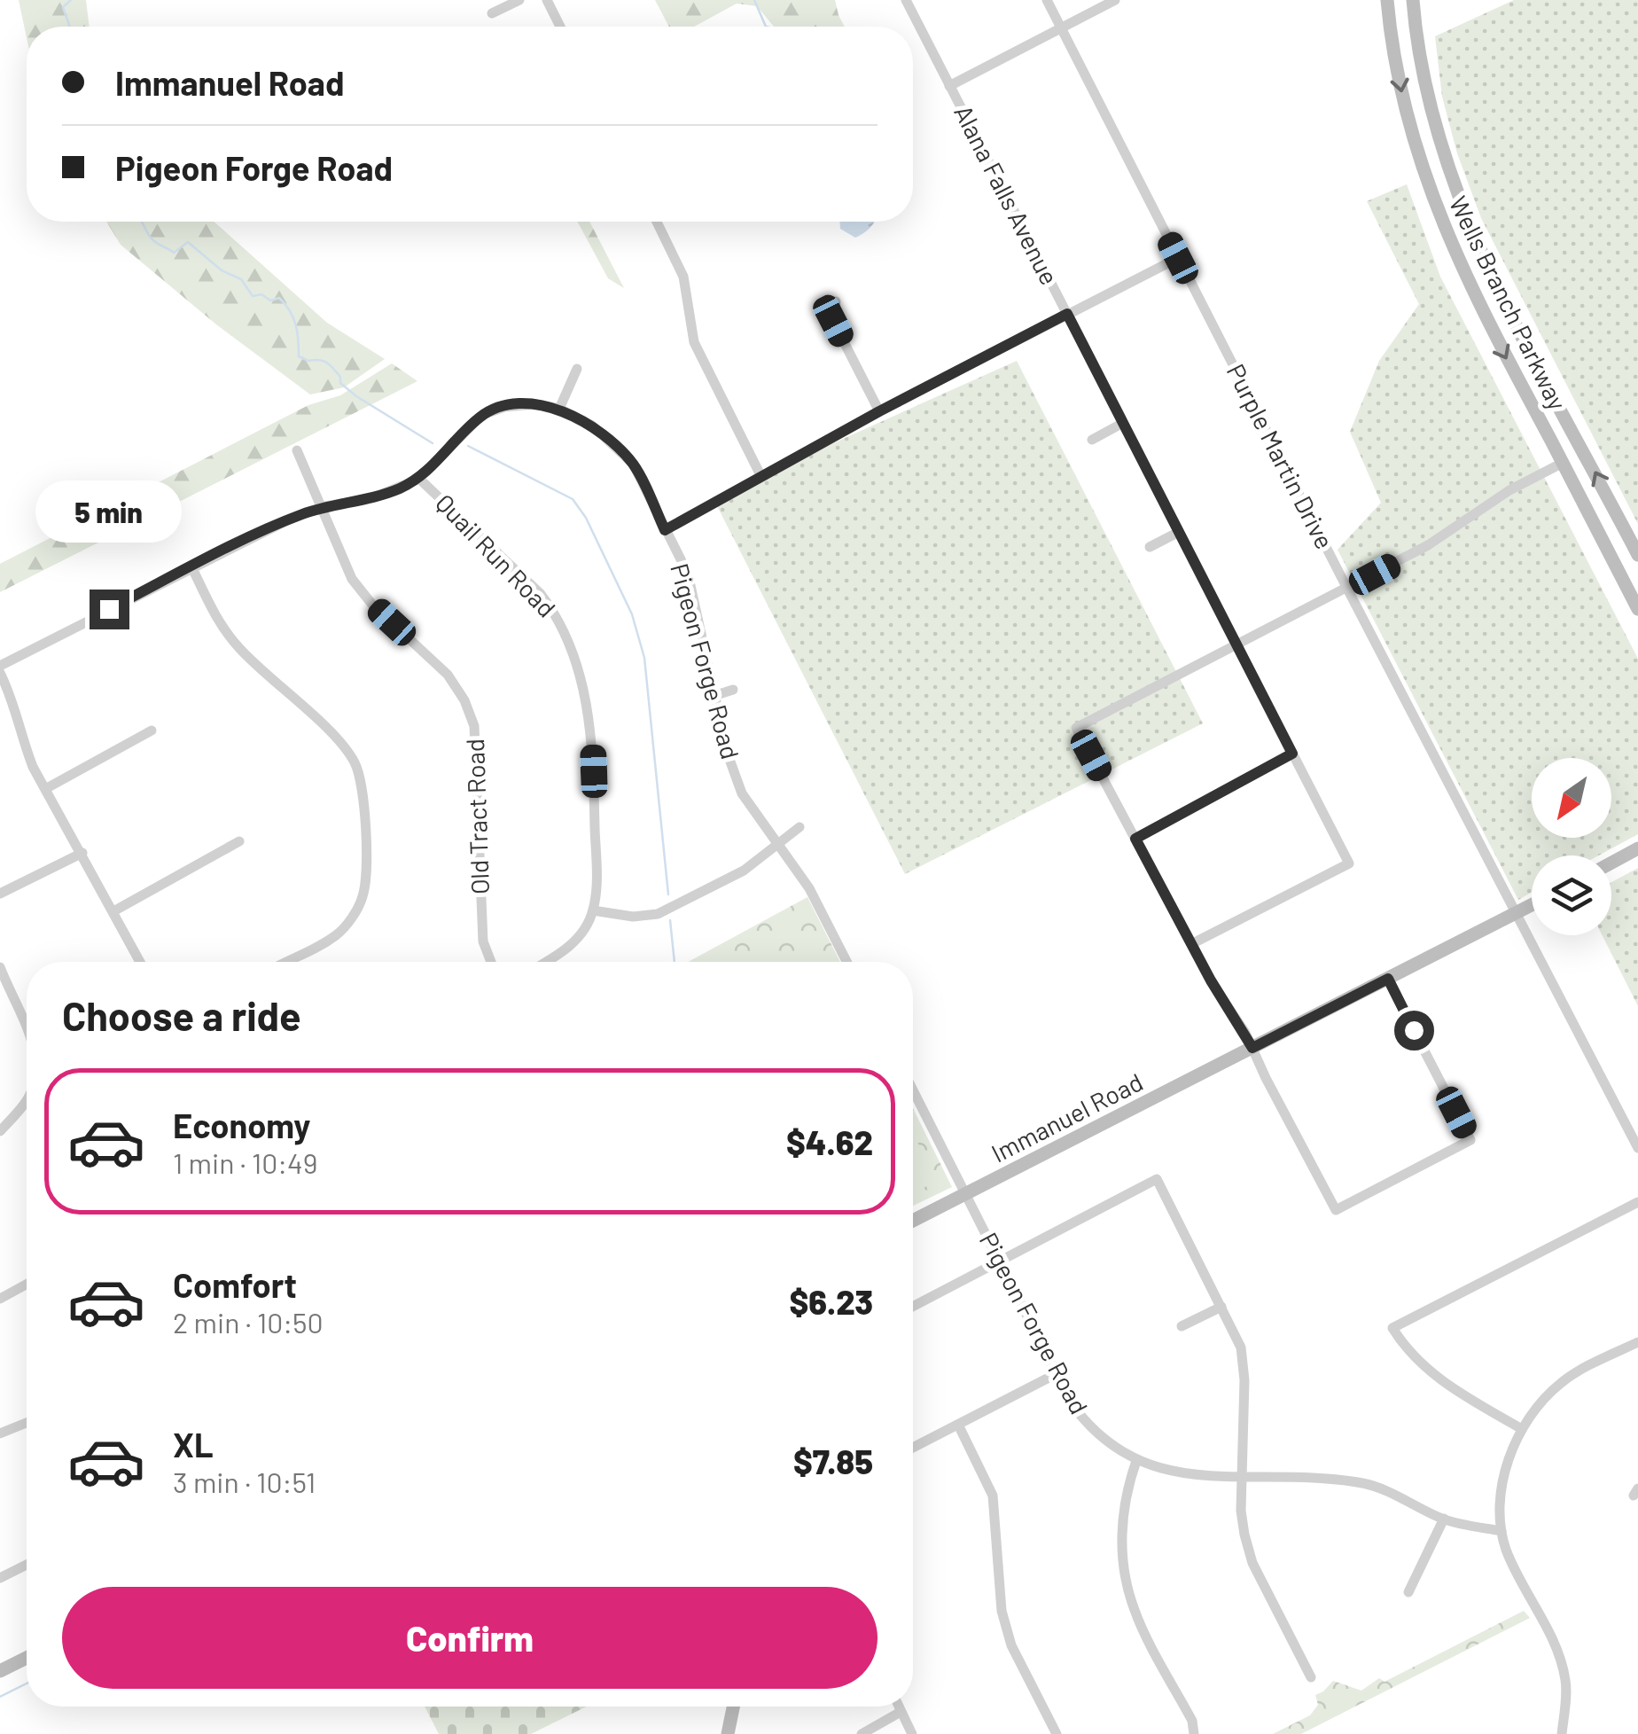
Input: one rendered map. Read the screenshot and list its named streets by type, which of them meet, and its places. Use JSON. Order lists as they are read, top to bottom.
{
  "streets": {
    "street": [
      "Alana Falls Avenue",
      "Wells Branch Parkway",
      "Purple Martin Drive",
      "Quail Run Road",
      "Pigeon Forge Road",
      "Old Tract Road",
      "Immanuel Road"
    ]
  },
  "crossings": [
    ["Purple Martin Drive", "Immanuel Road"],
    ["Quail Run Road", "Pigeon Forge Road"],
    ["Pigeon Forge Road", "Old Tract Road"],
    ["Pigeon Forge Road", "Immanuel Road"]
  ],
  "north": "bottom left",
  "page": {
    "banner": ["Immanuel Road", "Pigeon Forge Road"],
    "bubble": "5 min",
    "heading": "Choose a ride",
    "list": [
      {
        "name": "Economy",
        "note": "1 min · 10:49",
        "value": "$4.62"
      },
      {
        "name": "Comfort",
        "note": "2 min · 10:50",
        "value": "$6.23"
      },
      {
        "name": "XL",
        "note": "3 min · 10:51",
        "value": "$7.85"
      }
    ],
    "buttons": "Confirm"
  }
}
